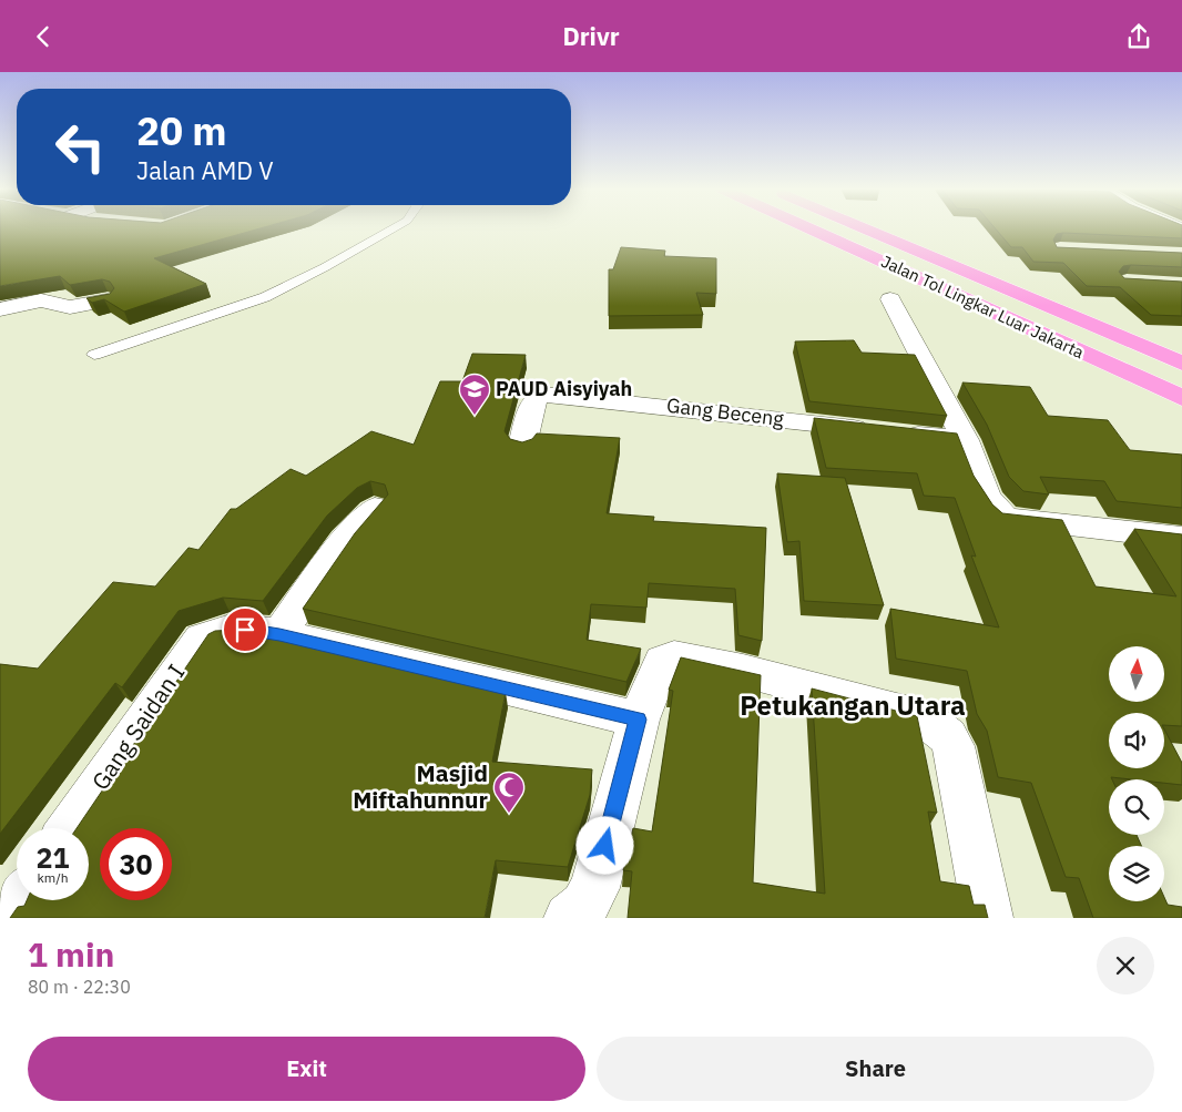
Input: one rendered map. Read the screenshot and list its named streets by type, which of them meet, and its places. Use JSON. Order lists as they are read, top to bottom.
{
  "streets": {
    "highway": ["Jalan Tol Lingkar Luar Jakarta"],
    "street": ["Gang Beceng", "Gang Saidan I"]
  },
  "districts": ["Petukangan Utara"],
  "places": {
    "school or university": ["PAUD Aisyiyah"],
    "mosque": ["Masjid Miftahunnur"]
  },
  "north": "top",
  "page": {
    "header": "Drivr",
    "turn": ["20 m", "Jalan AMD V"],
    "speed": "21 km/h",
    "limit": "30",
    "heading": ["1 min", "80 m · 22:30"],
    "buttons": ["Exit", "Share"]
  }
}
